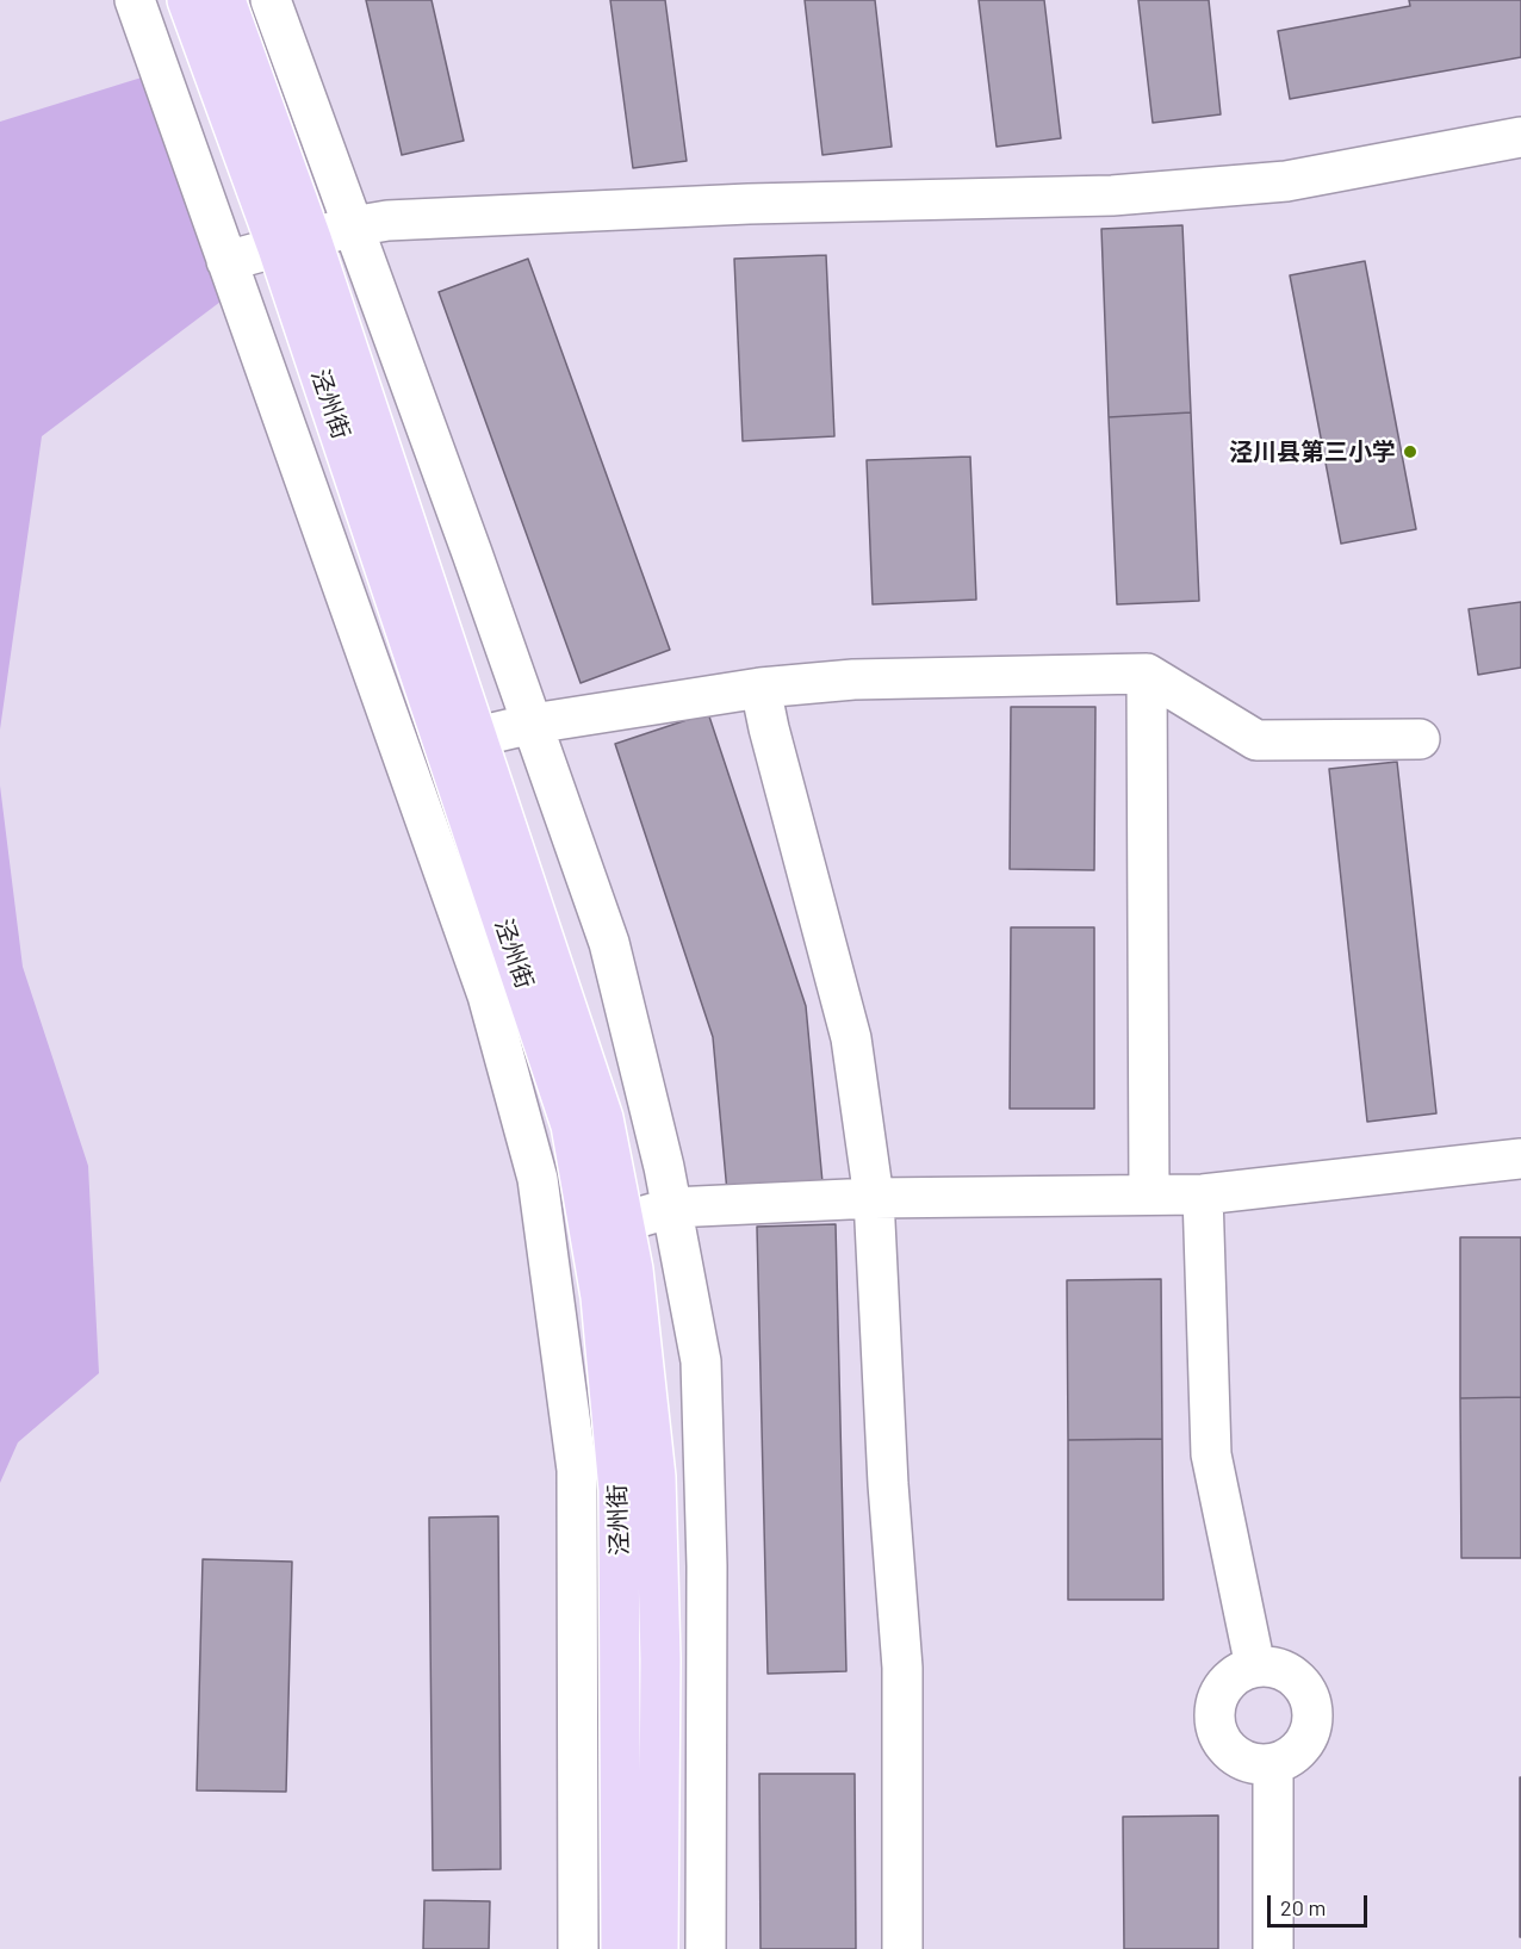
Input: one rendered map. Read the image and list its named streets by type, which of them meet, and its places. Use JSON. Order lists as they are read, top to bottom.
{
  "streets": {
    "main road": ["泾州街"]
  },
  "places": ["泾川县第三小学"],
  "scale_bar": "20 m"
}
